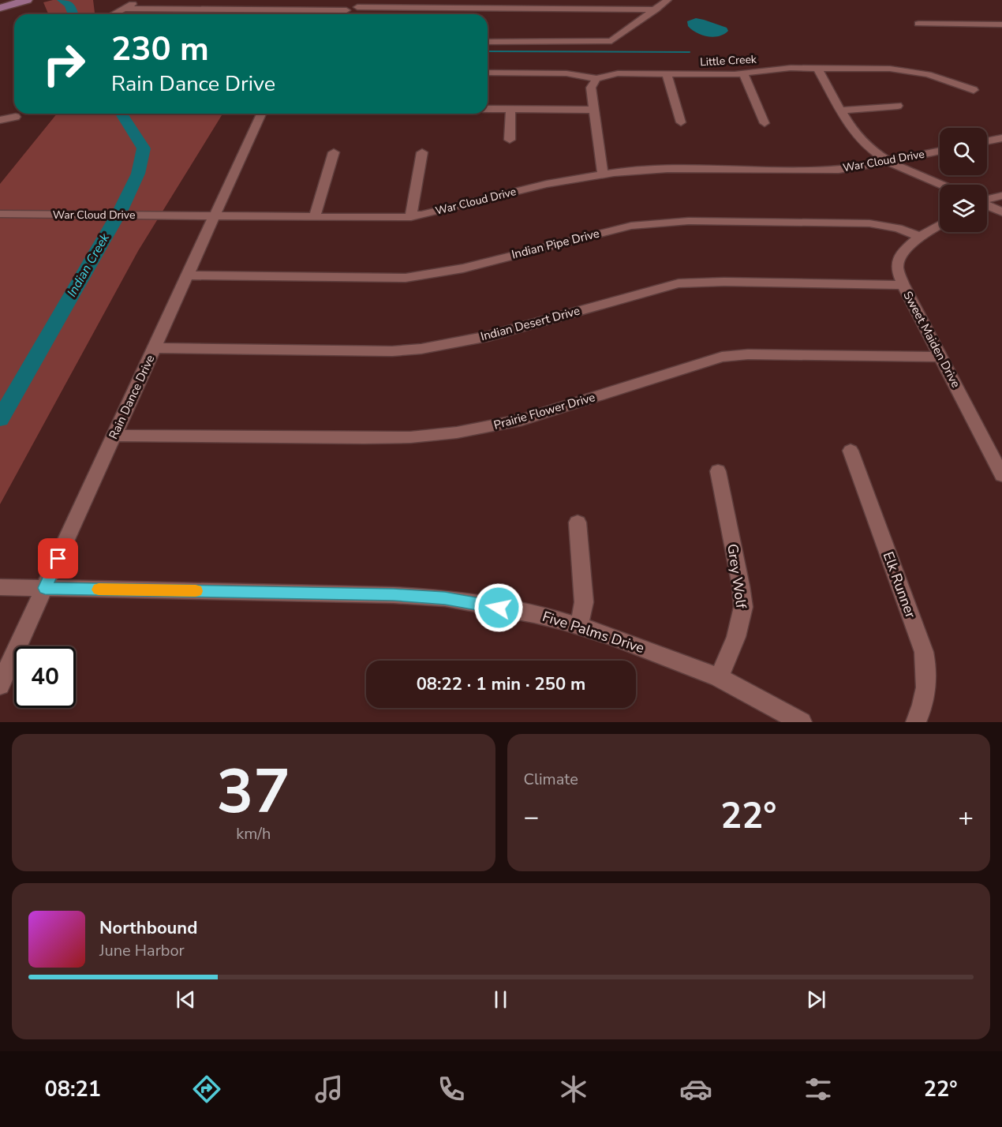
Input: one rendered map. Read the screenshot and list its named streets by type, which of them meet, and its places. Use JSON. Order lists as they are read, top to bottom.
{
  "streets": {
    "street": [
      "Little Creek",
      "War Cloud Drive",
      "Indian Pipe Drive",
      "Indian Desert Drive",
      "Sweet Maiden Drive",
      "Rain Dance Drive",
      "Prairie Flower Drive",
      "Grey Wolf",
      "Elk Runner",
      "Five Palms Drive"
    ]
  },
  "crossings": [
    ["War Cloud Drive", "Rain Dance Drive"],
    ["Indian Pipe Drive", "Sweet Maiden Drive"],
    ["Indian Pipe Drive", "Rain Dance Drive"],
    ["Indian Desert Drive", "Sweet Maiden Drive"],
    ["Indian Desert Drive", "Rain Dance Drive"],
    ["Sweet Maiden Drive", "Prairie Flower Drive"],
    ["Rain Dance Drive", "Prairie Flower Drive"],
    ["Rain Dance Drive", "Five Palms Drive"],
    ["Grey Wolf", "Five Palms Drive"]
  ],
  "water": ["Indian Creek"],
  "page": {
    "turn": ["230 m", "Rain Dance Drive"],
    "limit": "40",
    "trip": "08:22 · 1 min · 250 m",
    "tile": [
      ["37", "km/h"],
      "Climate"
    ],
    "heat": ["−", "22°", "+"],
    "song": ["Northbound", "June Harbor"],
    "tabs": ["08:21", "22°"]
  }
}
